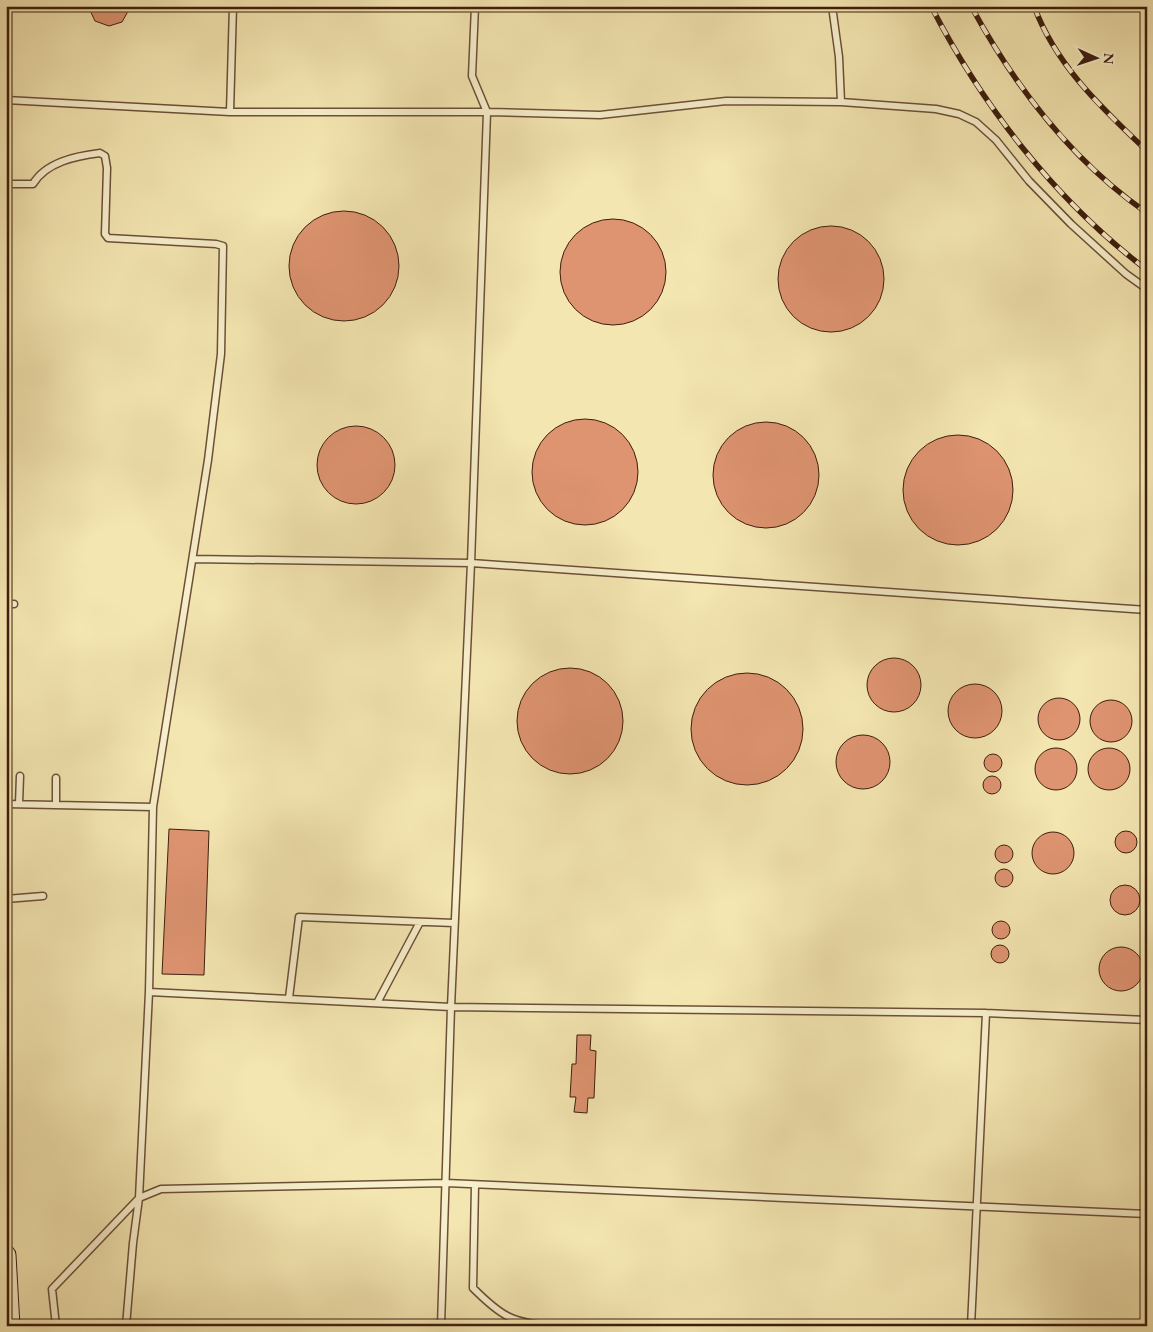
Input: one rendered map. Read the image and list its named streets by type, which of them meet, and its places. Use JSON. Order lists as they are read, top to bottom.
{
  "north": "right"
}
